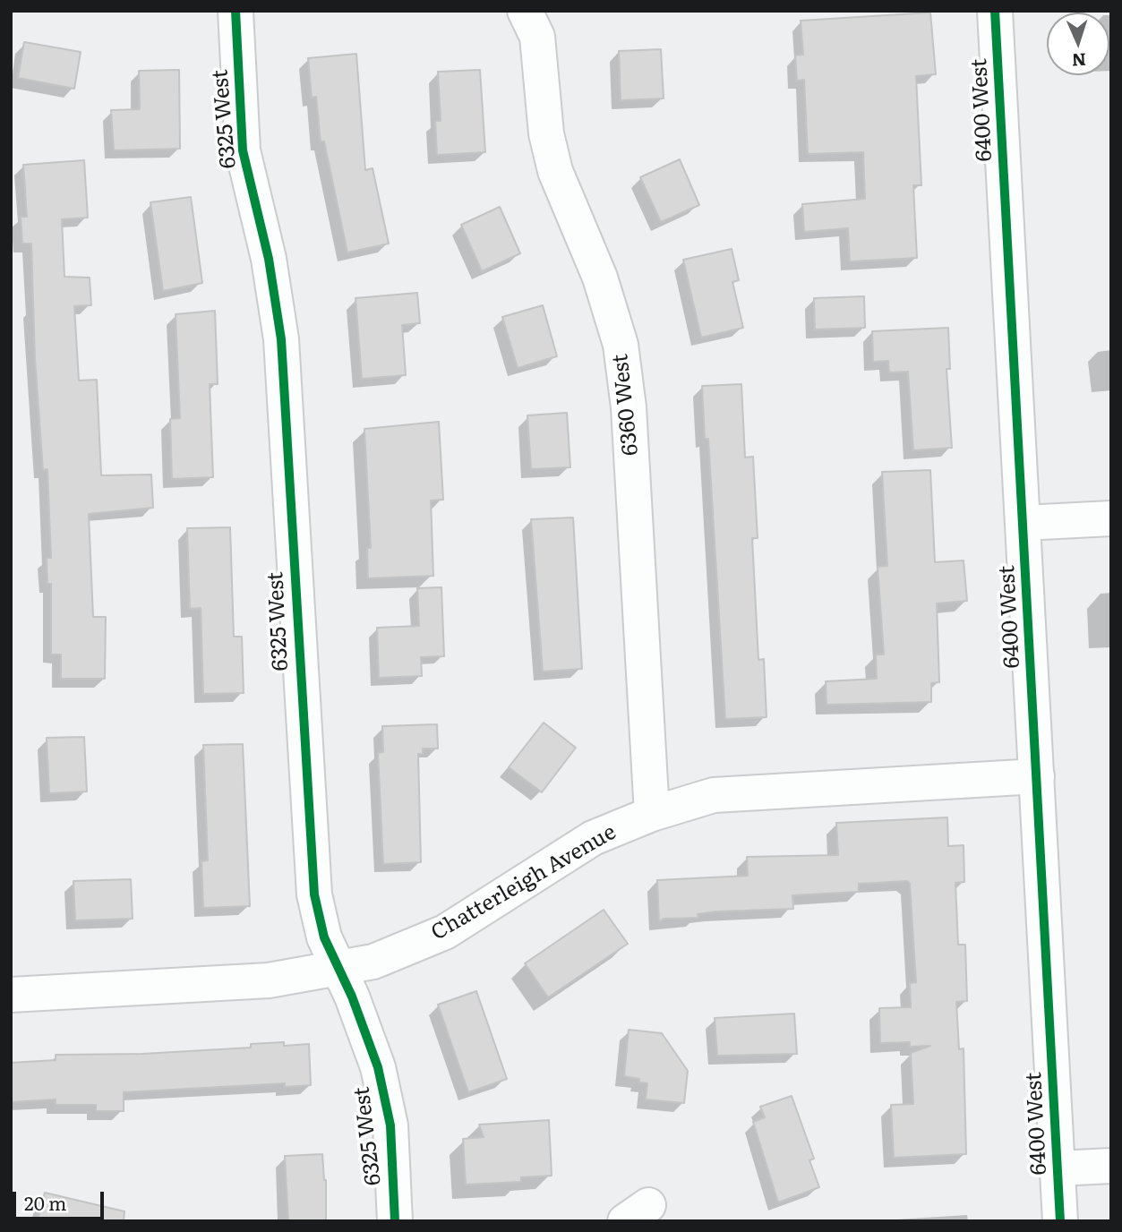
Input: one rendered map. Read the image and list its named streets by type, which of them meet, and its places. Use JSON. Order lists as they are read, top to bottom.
{
  "streets": {
    "street": [
      "6400 West",
      "6325 West",
      "6360 West",
      "Chatterleigh Avenue"
    ]
  },
  "crossings": [
    ["6400 West", "Chatterleigh Avenue"],
    ["6325 West", "Chatterleigh Avenue"],
    ["6360 West", "Chatterleigh Avenue"]
  ],
  "scale_bar": "20 m",
  "north": "bottom"
}
